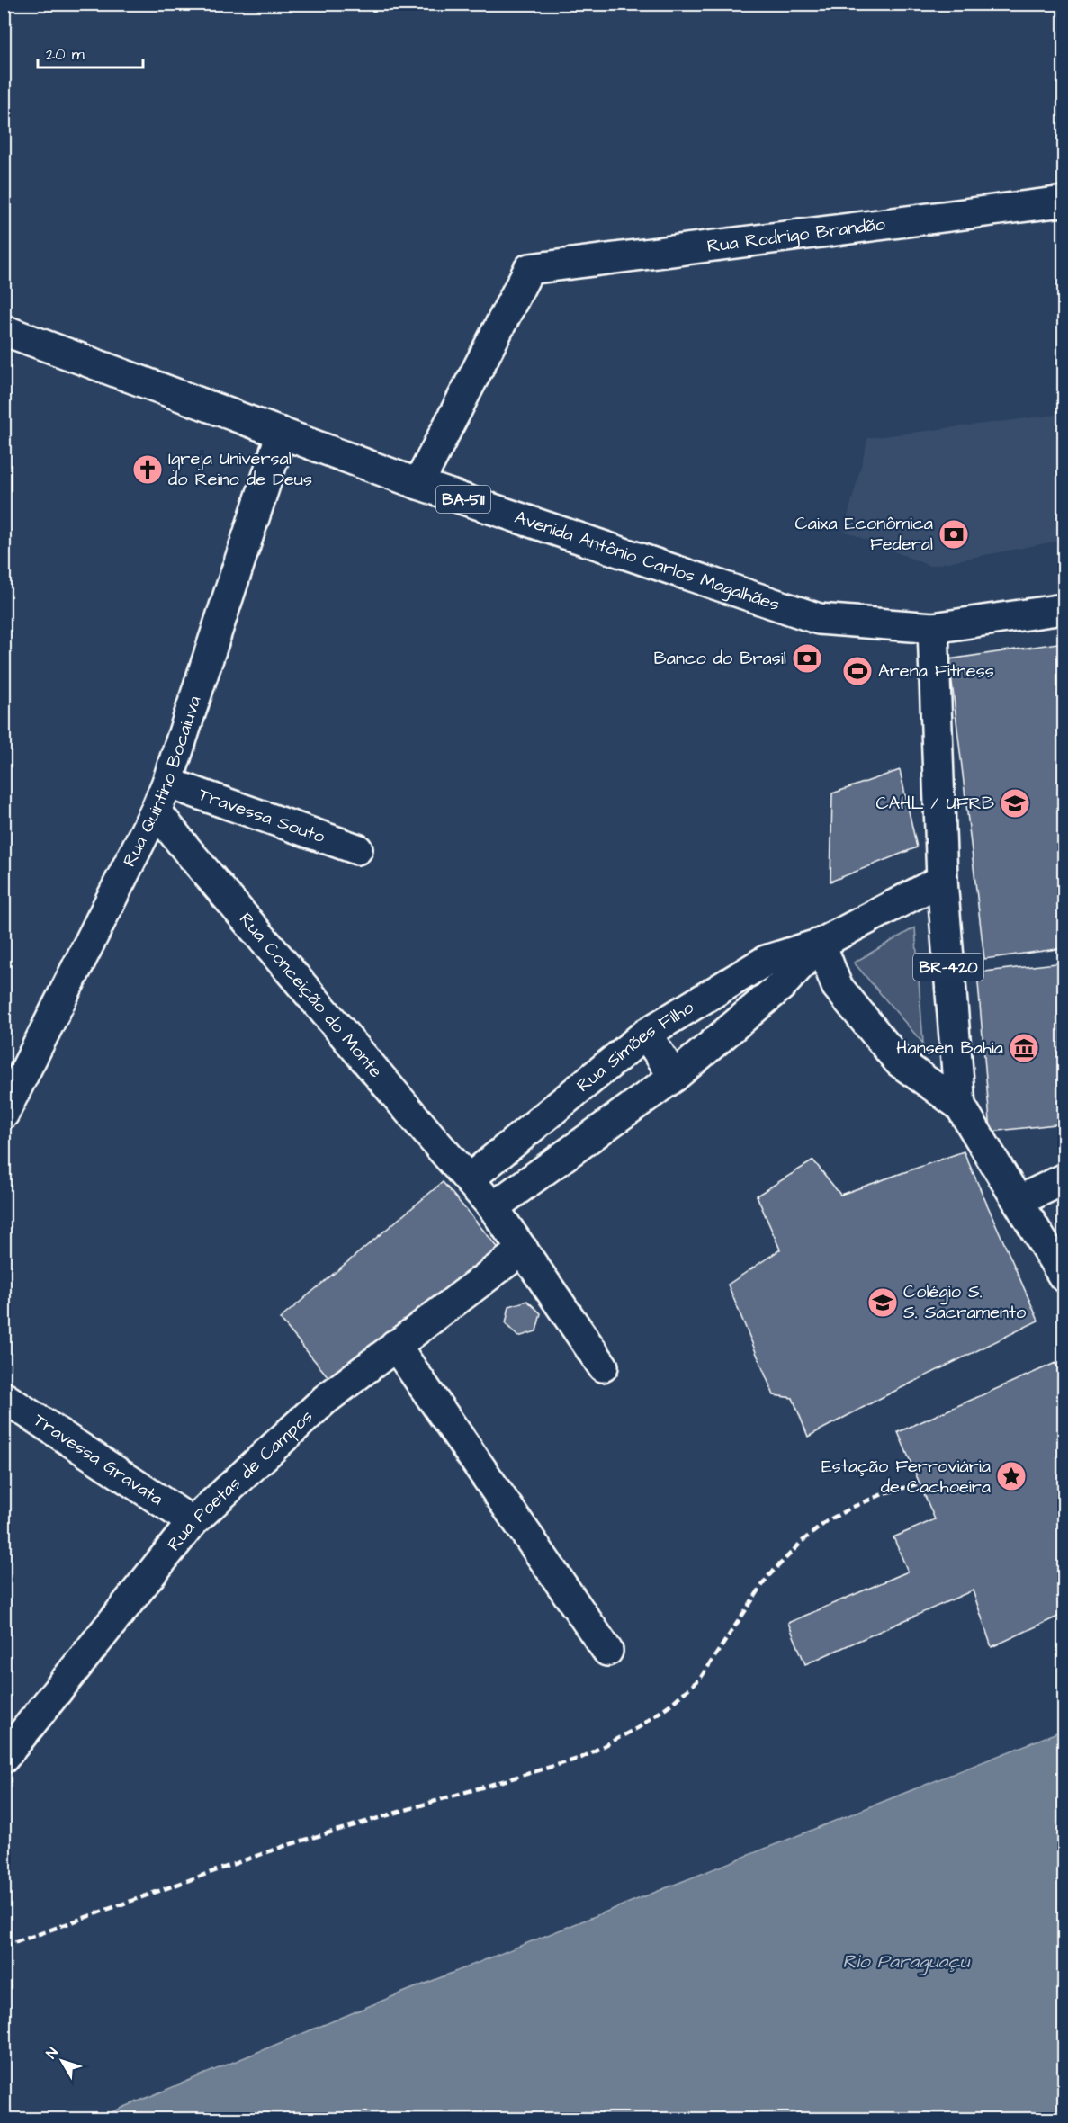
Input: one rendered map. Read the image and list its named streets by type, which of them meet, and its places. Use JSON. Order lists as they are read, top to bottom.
{
  "streets": {
    "street": [
      "Rua Rodrigo Brandão",
      "BA-511",
      "Avenida Antônio Carlos Magalhães",
      "Rua Quintino Bocaiuva",
      "Travessa Souto",
      "BR-420",
      "Rua Conceição do Monte",
      "Rua Simões Filho",
      "Travessa Gravata",
      "Rua Poetas de Campos"
    ]
  },
  "crossings": [
    ["Rua Rodrigo Brandão", "Avenida Antônio Carlos Magalhães"],
    ["Avenida Antônio Carlos Magalhães", "Rua Quintino Bocaiuva"],
    ["Avenida Antônio Carlos Magalhães", "BR-420"],
    ["Rua Quintino Bocaiuva", "Travessa Souto"],
    ["Rua Quintino Bocaiuva", "Rua Conceição do Monte"],
    ["BR-420", "Rua Simões Filho"],
    ["Rua Conceição do Monte", "Rua Simões Filho"],
    ["Rua Conceição do Monte", "Rua Poetas de Campos"],
    ["Travessa Gravata", "Rua Poetas de Campos"]
  ],
  "water": ["Rio Paraguaçu"],
  "places": {
    "church": ["Igreja Universal do Reino de Deus"],
    "bank": ["Caixa Econômica Federal", "Banco do Brasil"],
    "sports": ["Arena Fitness"],
    "school or university": ["CAHL / UFRB", "Colégio S. S. Sacramento"],
    "museum": ["Hansen Bahia"],
    "place": ["Estação Ferroviária de Cachoeira"]
  },
  "scale_bar": "20 m",
  "north": "top left"
}
